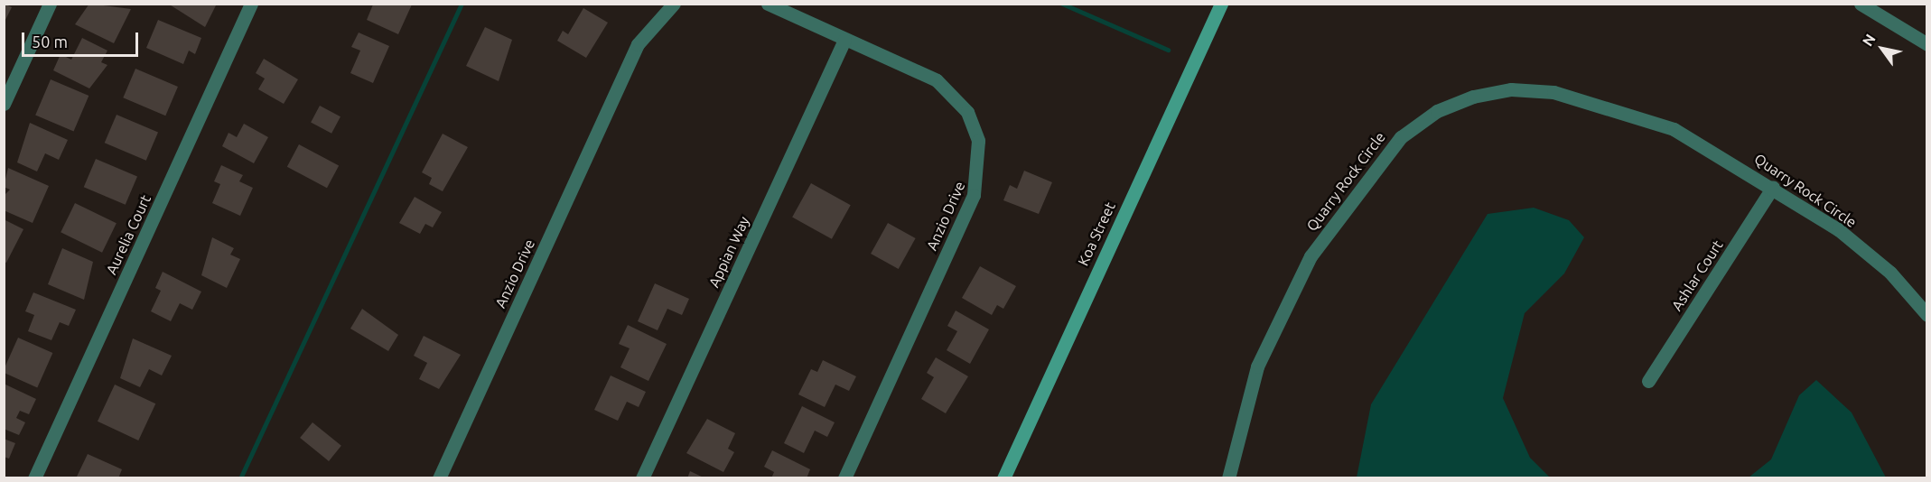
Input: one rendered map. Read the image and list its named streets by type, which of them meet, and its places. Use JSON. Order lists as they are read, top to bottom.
{
  "streets": {
    "main road": ["Koa Street"],
    "street": [
      "Quarry Rock Circle",
      "Anzio Drive",
      "Aurelia Court",
      "Appian Way",
      "Ashlar Court"
    ]
  },
  "crossings": [
    ["Quarry Rock Circle", "Ashlar Court"],
    ["Anzio Drive", "Appian Way"]
  ],
  "scale_bar": "50 m",
  "north": "top left"
}
